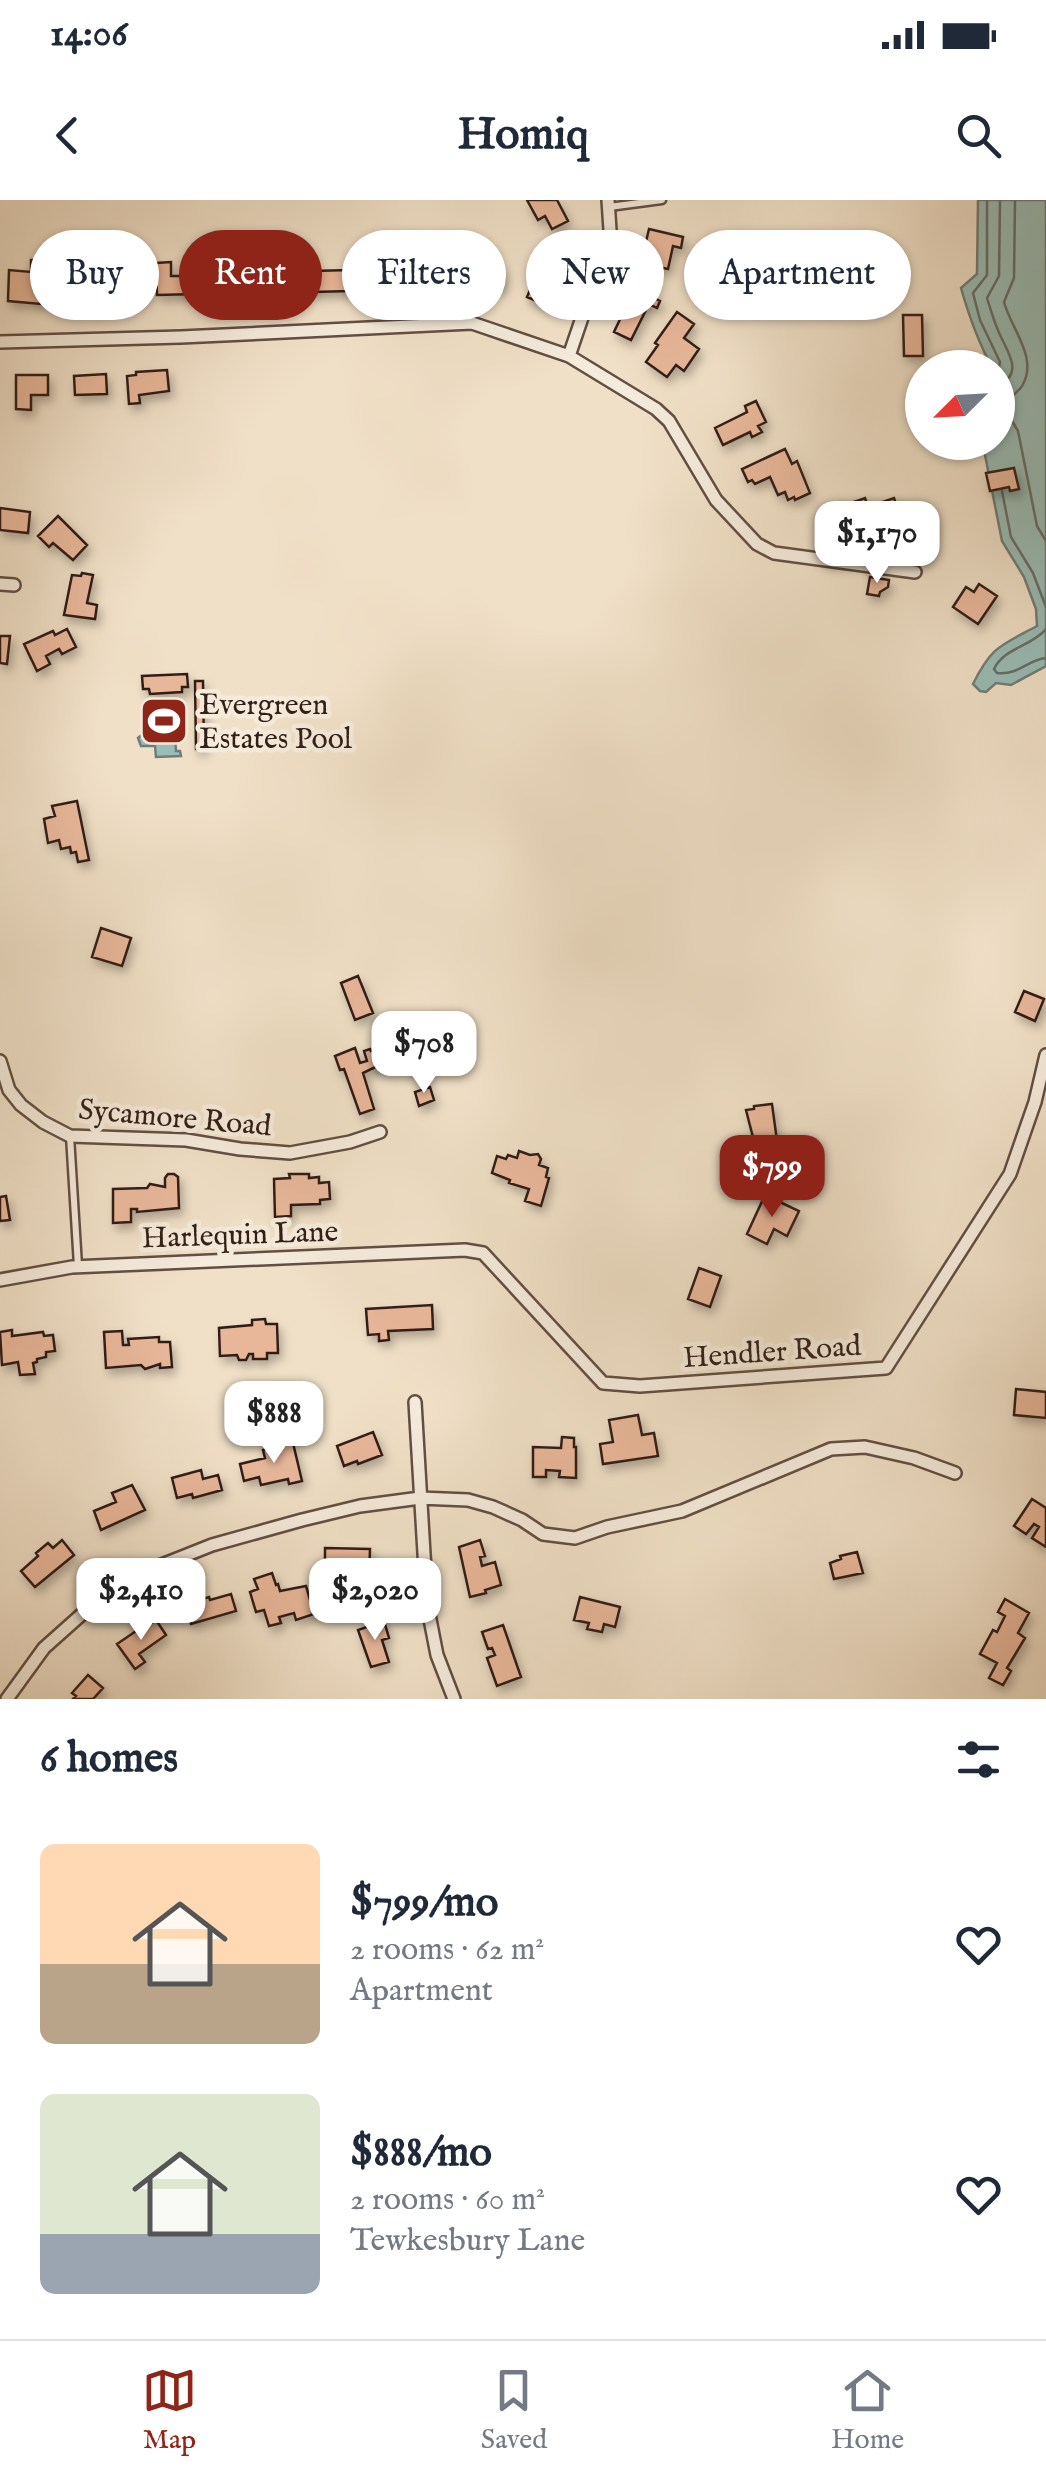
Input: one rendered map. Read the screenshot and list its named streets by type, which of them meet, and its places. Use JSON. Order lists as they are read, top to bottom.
{
  "streets": {
    "street": ["Sycamore Road", "Harlequin Lane", "Hendler Road"]
  },
  "crossings": [
    ["Harlequin Lane", "Hendler Road"]
  ],
  "places": {
    "sports": ["Evergreen Estates Pool"]
  },
  "north": "bottom left",
  "page": {
    "status": "14:06",
    "header": "Homiq",
    "chip": [
      "Buy",
      "Rent",
      "Filters",
      "New",
      "Apartment"
    ],
    "price": [
      "$1,170",
      "$708",
      "$799",
      "$888",
      "$2,410",
      "$2,020"
    ],
    "heading": "6 homes",
    "list": [
      {
        "name": "$799/mo",
        "note": "2 rooms · 62 m² · Apartment"
      },
      {
        "name": "$888/mo",
        "note": "2 rooms · 60 m² · Tewkesbury Lane"
      }
    ],
    "tabs": ["Map", "Saved", "Home"]
  }
}
